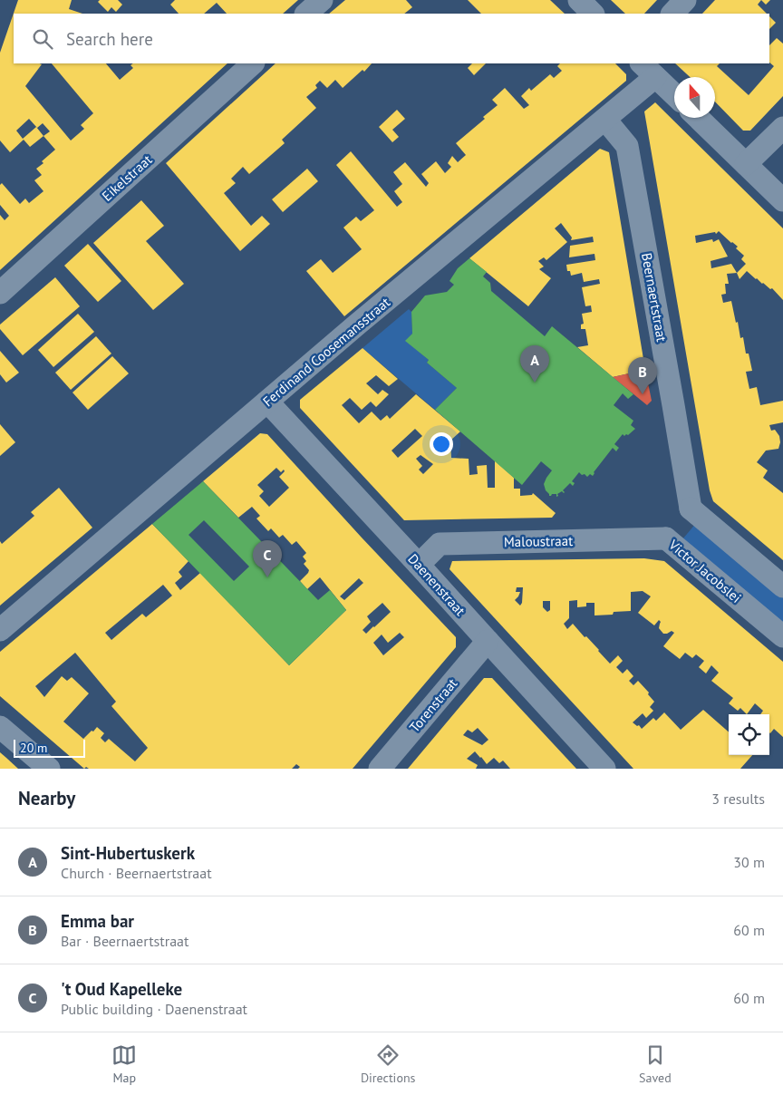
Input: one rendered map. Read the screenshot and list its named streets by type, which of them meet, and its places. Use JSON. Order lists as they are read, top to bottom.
{
  "streets": {
    "street": [
      "Eikelstraat",
      "Beernaertstraat",
      "Ferdinand Coosemansstraat",
      "Maloustraat",
      "Victor Jacobslei",
      "Daenenstraat",
      "Torenstraat"
    ]
  },
  "crossings": [
    ["Beernaertstraat", "Ferdinand Coosemansstraat"],
    ["Beernaertstraat", "Victor Jacobslei"],
    ["Ferdinand Coosemansstraat", "Daenenstraat"],
    ["Maloustraat", "Victor Jacobslei"],
    ["Maloustraat", "Daenenstraat"],
    ["Daenenstraat", "Torenstraat"]
  ],
  "scale_bar": "20 m",
  "north": "top",
  "page": {
    "search": "Search here",
    "pins": ["A", "B", "C"],
    "scale": "20 m",
    "heading": ["Nearby", "3 results"],
    "list": [
      {
        "mark": "A",
        "name": "Sint-Hubertuskerk",
        "note": "Church · Beernaertstraat",
        "value": "30 m"
      },
      {
        "mark": "B",
        "name": "Emma bar",
        "note": "Bar · Beernaertstraat",
        "value": "60 m"
      },
      {
        "mark": "C",
        "name": "'t Oud Kapelleke",
        "note": "Public building · Daenenstraat",
        "value": "60 m"
      }
    ],
    "nav": ["Map", "Directions", "Saved"]
  }
}
